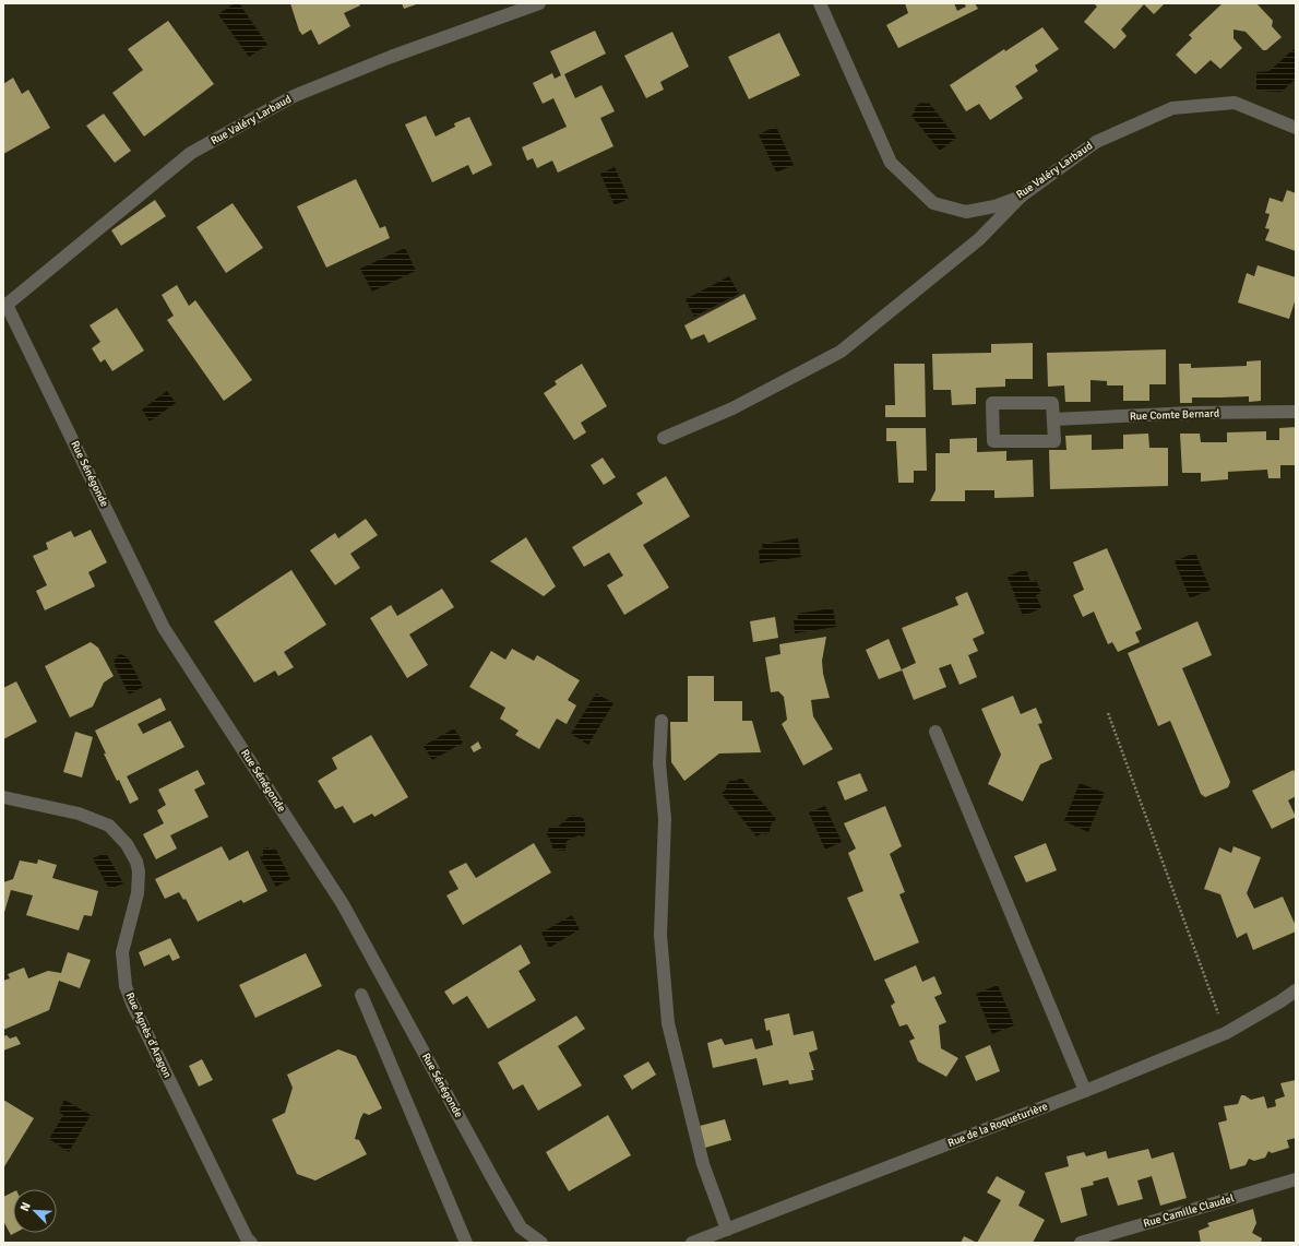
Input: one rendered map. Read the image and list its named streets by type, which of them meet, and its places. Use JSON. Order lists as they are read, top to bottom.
{
  "streets": {
    "street": [
      "Rue Valéry Larbaud",
      "Rue Comte Bernard",
      "Rue Sénégonde",
      "Rue Agnès d'Aragon",
      "Rue de la Roqueturière",
      "Rue Camille Claudel"
    ]
  },
  "crossings": [
    ["Rue Valéry Larbaud", "Rue Sénégonde"]
  ],
  "north": "top left"
}
